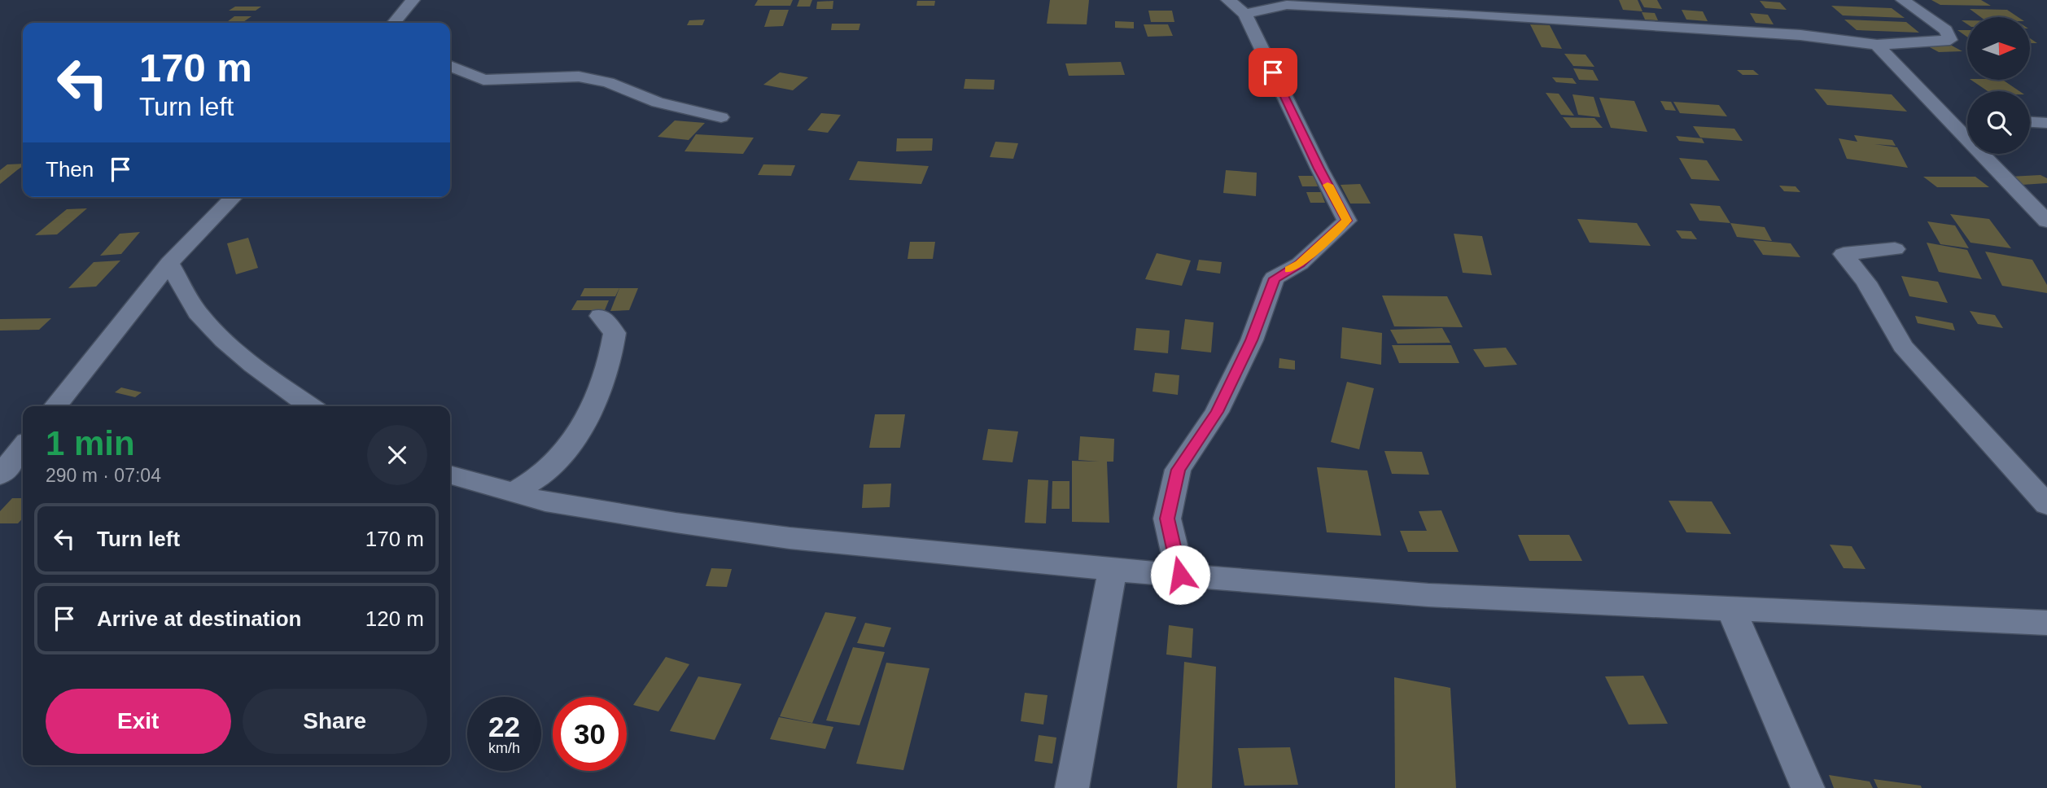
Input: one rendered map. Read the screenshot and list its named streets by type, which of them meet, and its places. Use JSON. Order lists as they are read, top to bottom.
{
  "north": "right",
  "page": {
    "turn": ["170 m", "Turn left"],
    "then": "Then",
    "heading": ["1 min", "290 m · 07:04"],
    "list": [
      {
        "name": "Turn left",
        "value": "170 m"
      },
      {
        "name": "Arrive at destination",
        "value": "120 m"
      }
    ],
    "buttons": ["Exit", "Share"],
    "speed": "22 km/h",
    "limit": "30"
  }
}
